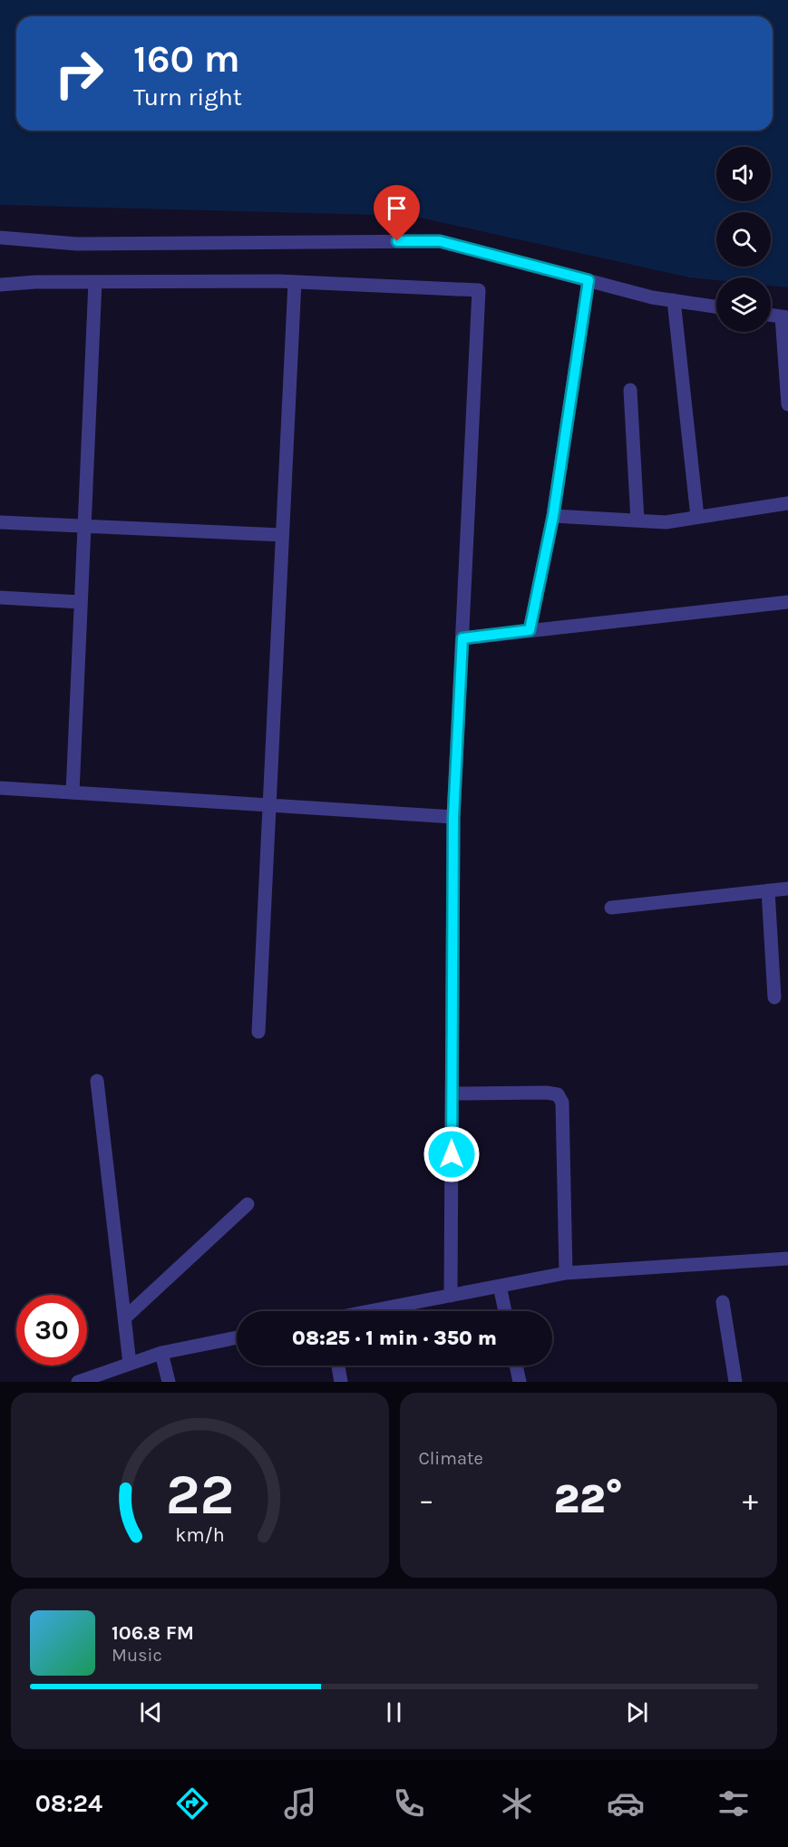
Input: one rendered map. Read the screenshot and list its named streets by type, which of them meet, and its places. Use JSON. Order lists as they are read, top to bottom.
{
  "page": {
    "turn": ["160 m", "Turn right"],
    "limit": "30",
    "trip": "08:25 · 1 min · 350 m",
    "tile": "Climate",
    "heat": ["−", "22°", "+"],
    "song": ["106.8 FM", "Music"],
    "tabs": "08:24",
    "gauge": ["22", "km/h"]
  }
}
